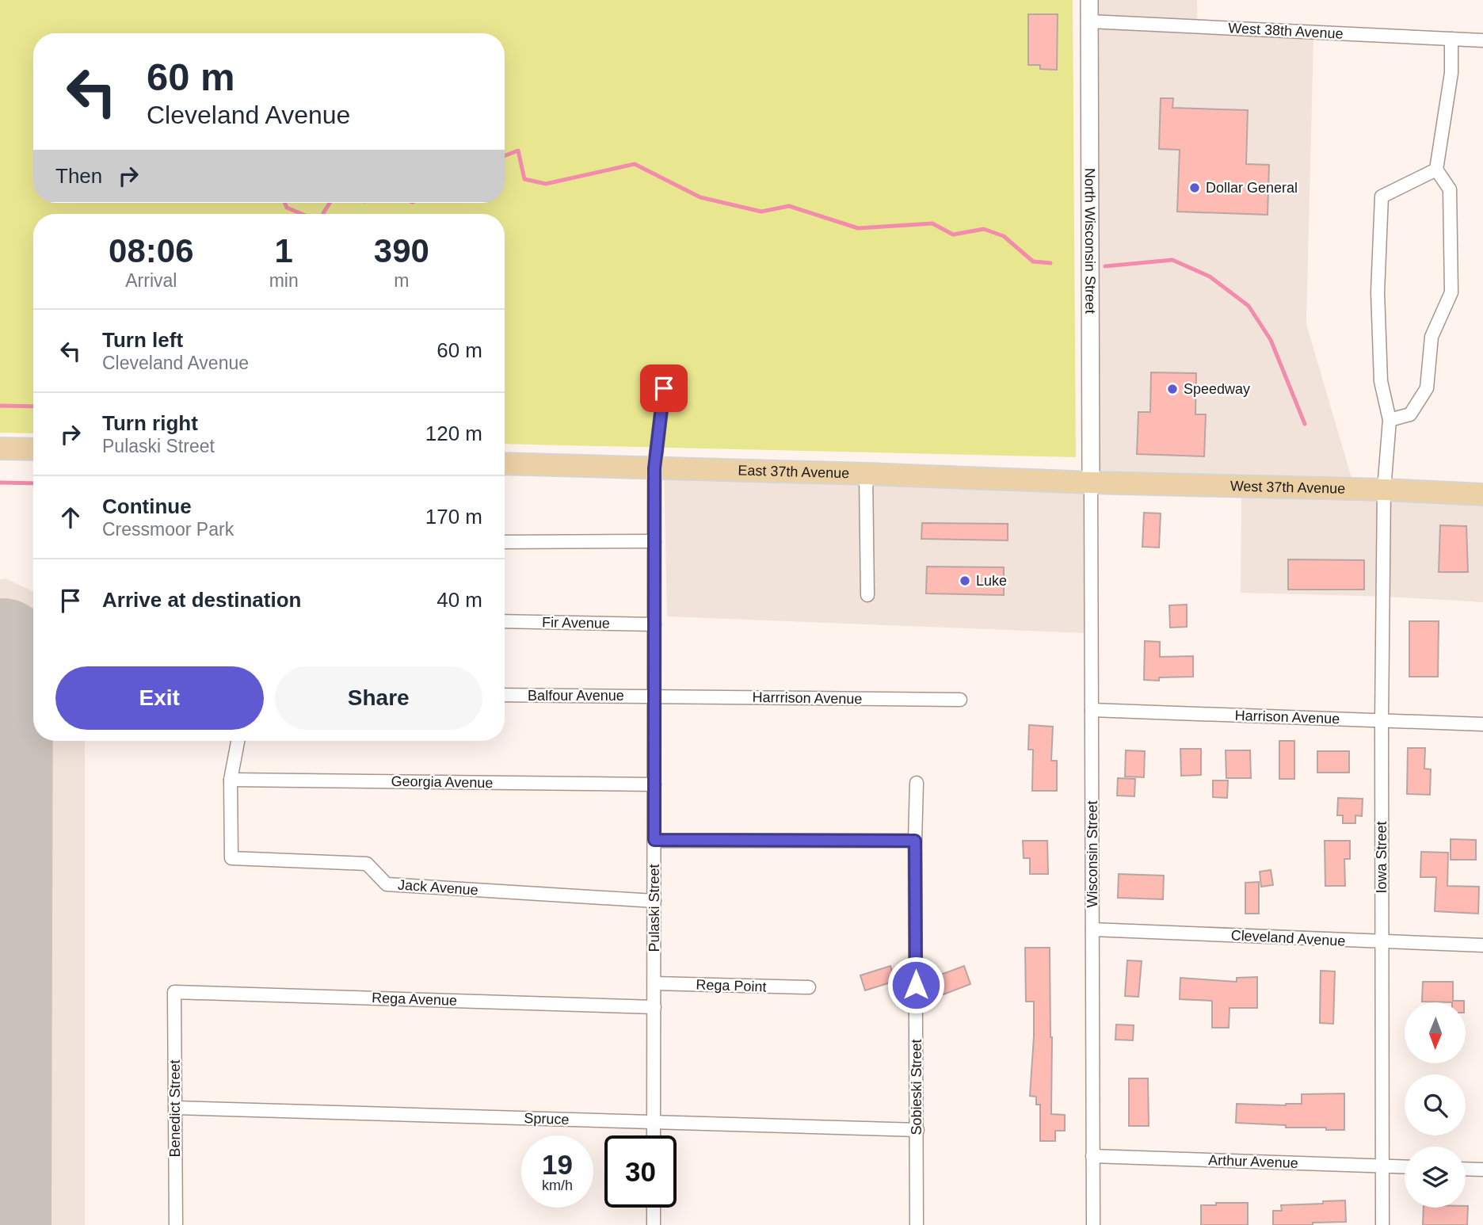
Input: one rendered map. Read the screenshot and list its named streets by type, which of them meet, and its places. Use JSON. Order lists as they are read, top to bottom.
{
  "streets": {
    "main road": ["East 37th Avenue", "West 37th Avenue"],
    "street": [
      "West 38th Avenue",
      "North Wisconsin Street",
      "Fir Avenue",
      "Balfour Avenue",
      "Harrrison Avenue",
      "Harrison Avenue",
      "Georgia Avenue",
      "Wisconsin Street",
      "Iowa Street",
      "Jack Avenue",
      "Pulaski Street",
      "Cleveland Avenue",
      "Rega Point",
      "Rega Avenue",
      "Sobieski Street",
      "Benedict Street",
      "Spruce",
      "Arthur Avenue"
    ]
  },
  "crossings": [
    ["West 38th Avenue", "North Wisconsin Street"],
    ["North Wisconsin Street", "East 37th Avenue"],
    ["North Wisconsin Street", "West 37th Avenue"],
    ["North Wisconsin Street", "Wisconsin Street"],
    ["East 37th Avenue", "West 37th Avenue"],
    ["East 37th Avenue", "Wisconsin Street"],
    ["East 37th Avenue", "Pulaski Street"],
    ["West 37th Avenue", "Wisconsin Street"],
    ["West 37th Avenue", "Iowa Street"],
    ["Fir Avenue", "Pulaski Street"],
    ["Balfour Avenue", "Harrrison Avenue"],
    ["Balfour Avenue", "Pulaski Street"],
    ["Harrrison Avenue", "Pulaski Street"],
    ["Harrison Avenue", "Wisconsin Street"],
    ["Harrison Avenue", "Iowa Street"],
    ["Georgia Avenue", "Jack Avenue"],
    ["Georgia Avenue", "Pulaski Street"],
    ["Wisconsin Street", "Cleveland Avenue"],
    ["Wisconsin Street", "Arthur Avenue"],
    ["Iowa Street", "Cleveland Avenue"],
    ["Iowa Street", "Arthur Avenue"],
    ["Jack Avenue", "Pulaski Street"],
    ["Pulaski Street", "Rega Point"],
    ["Pulaski Street", "Rega Avenue"],
    ["Pulaski Street", "Spruce"],
    ["Rega Avenue", "Benedict Street"],
    ["Sobieski Street", "Spruce"],
    ["Benedict Street", "Spruce"]
  ],
  "places": ["Dollar General", "Speedway", "Luke"],
  "north": "bottom",
  "page": {
    "turn": ["60 m", "Cleveland Avenue"],
    "then": "Then",
    "eta": [
      "08:06",
      "Arrival",
      "1",
      "min",
      "390",
      "m"
    ],
    "list": [
      {
        "name": "Turn left",
        "note": "Cleveland Avenue",
        "value": "60 m"
      },
      {
        "name": "Turn right",
        "note": "Pulaski Street",
        "value": "120 m"
      },
      {
        "name": "Continue",
        "note": "Cressmoor Park",
        "value": "170 m"
      },
      {
        "name": "Arrive at destination",
        "value": "40 m"
      }
    ],
    "buttons": ["Exit", "Share"],
    "speed": "19 km/h",
    "limit": "30"
  }
}
